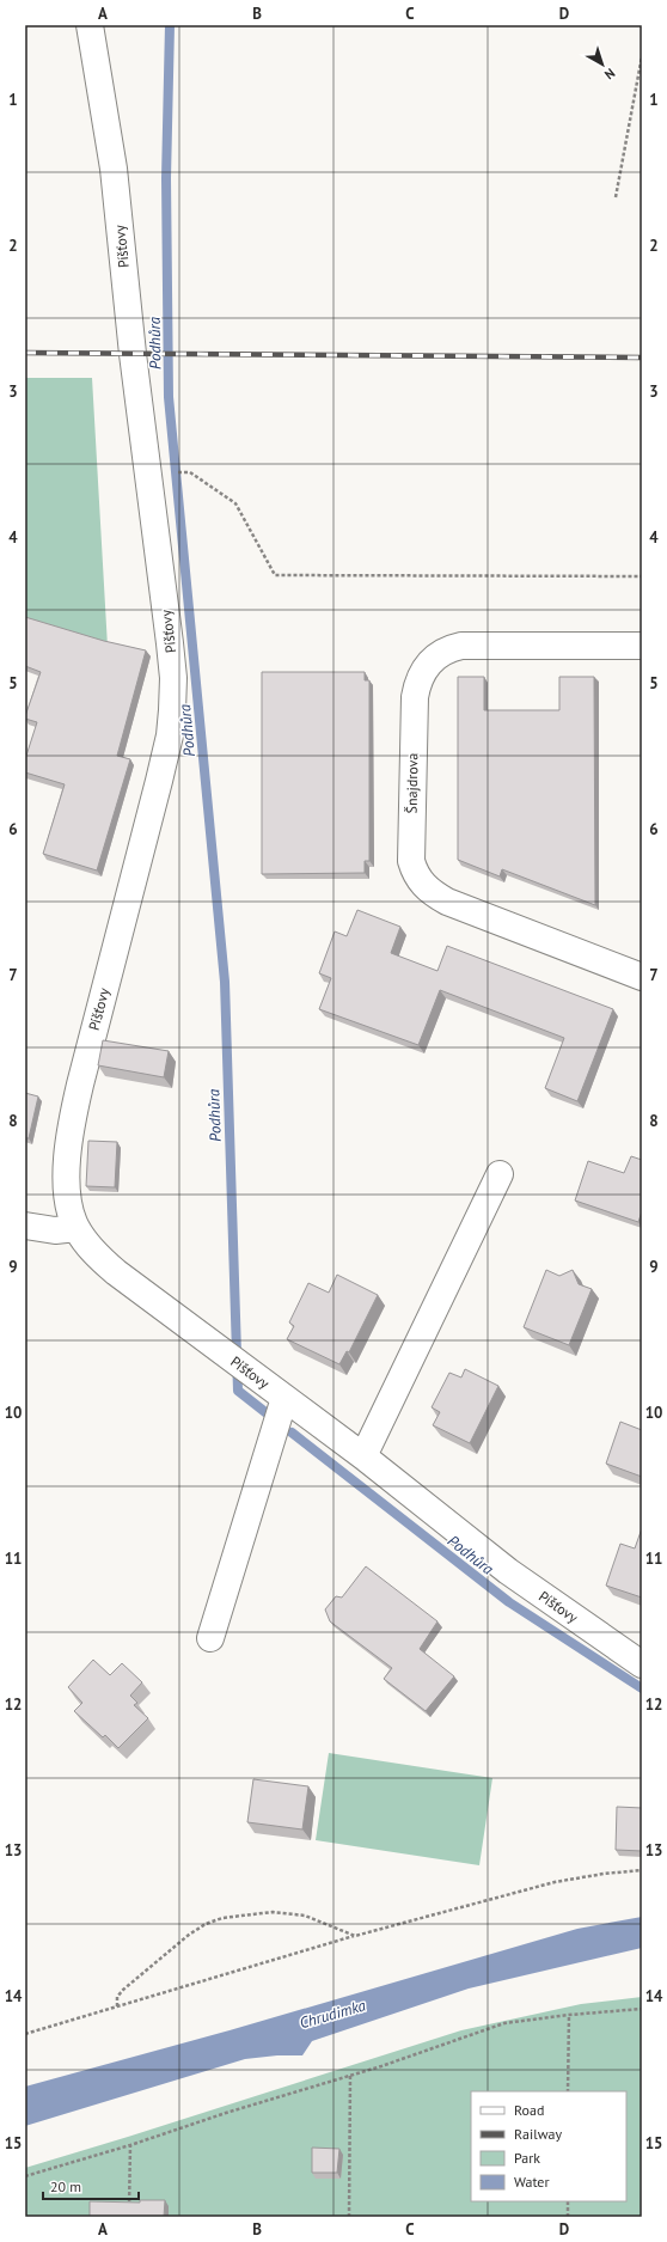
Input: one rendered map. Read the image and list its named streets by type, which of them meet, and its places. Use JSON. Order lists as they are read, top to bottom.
{
  "streets": {
    "street": ["Píšťovy", "Šnajdrova"]
  },
  "water": ["Podhůra", "Chrudimka"],
  "legend": [
    "Road",
    "Railway",
    "Park",
    "Water"
  ],
  "scale_bar": "20 m",
  "north": "bottom right",
  "grid": {
    "columns": [
      "A",
      "B",
      "C",
      "D"
    ],
    "rows": [
      "1",
      "2",
      "3",
      "4",
      "5",
      "6",
      "7",
      "8",
      "9",
      "10",
      "11",
      "12",
      "13",
      "14",
      "15"
    ]
  }
}
